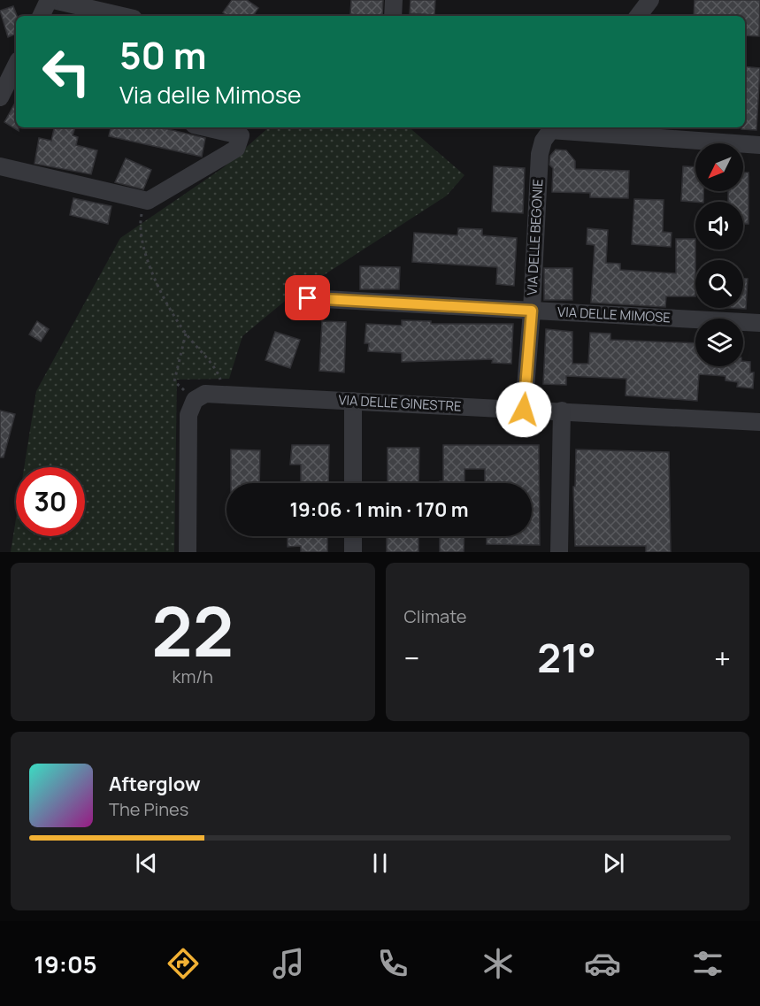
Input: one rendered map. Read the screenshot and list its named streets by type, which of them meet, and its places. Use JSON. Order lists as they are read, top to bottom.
{
  "streets": {
    "street": ["VIA DELLE BEGONIE", "VIA DELLE MIMOSE", "VIA DELLE GINESTRE"]
  },
  "crossings": [
    ["VIA DELLE BEGONIE", "VIA DELLE MIMOSE"],
    ["VIA DELLE BEGONIE", "VIA DELLE GINESTRE"]
  ],
  "north": "bottom left",
  "page": {
    "turn": ["50 m", "Via delle Mimose"],
    "limit": "30",
    "trip": "19:06 · 1 min · 170 m",
    "tile": [
      ["22", "km/h"],
      "Climate"
    ],
    "heat": ["−", "21°", "+"],
    "song": ["Afterglow", "The Pines"],
    "tabs": "19:05"
  }
}
